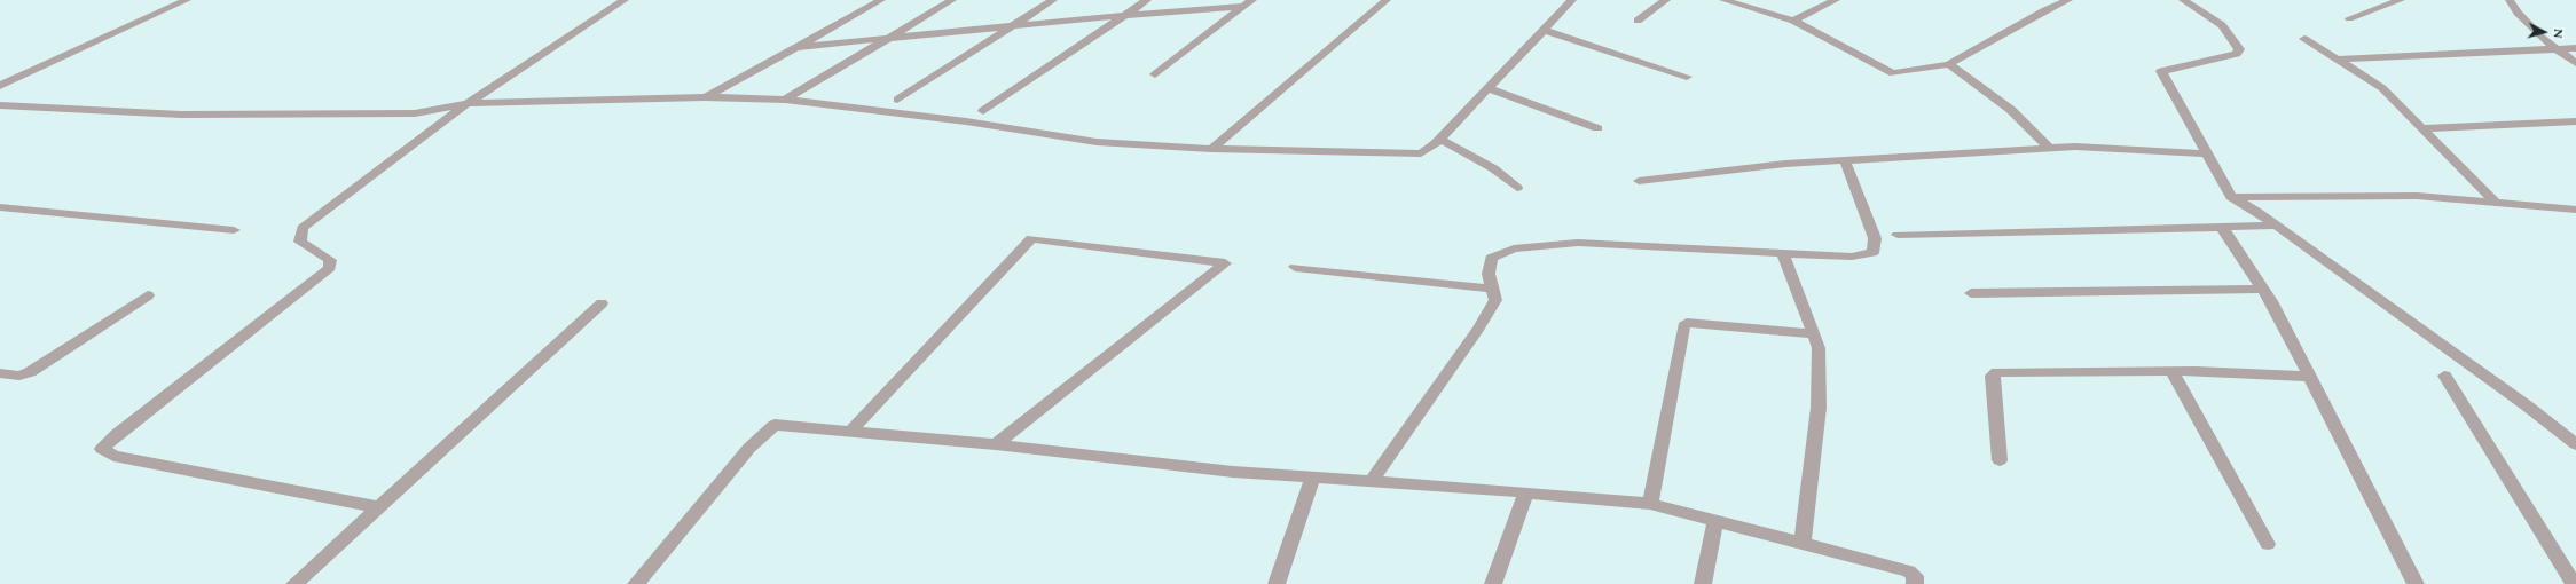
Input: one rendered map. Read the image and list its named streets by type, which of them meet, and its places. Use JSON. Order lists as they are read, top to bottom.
{
  "north": "right"
}
